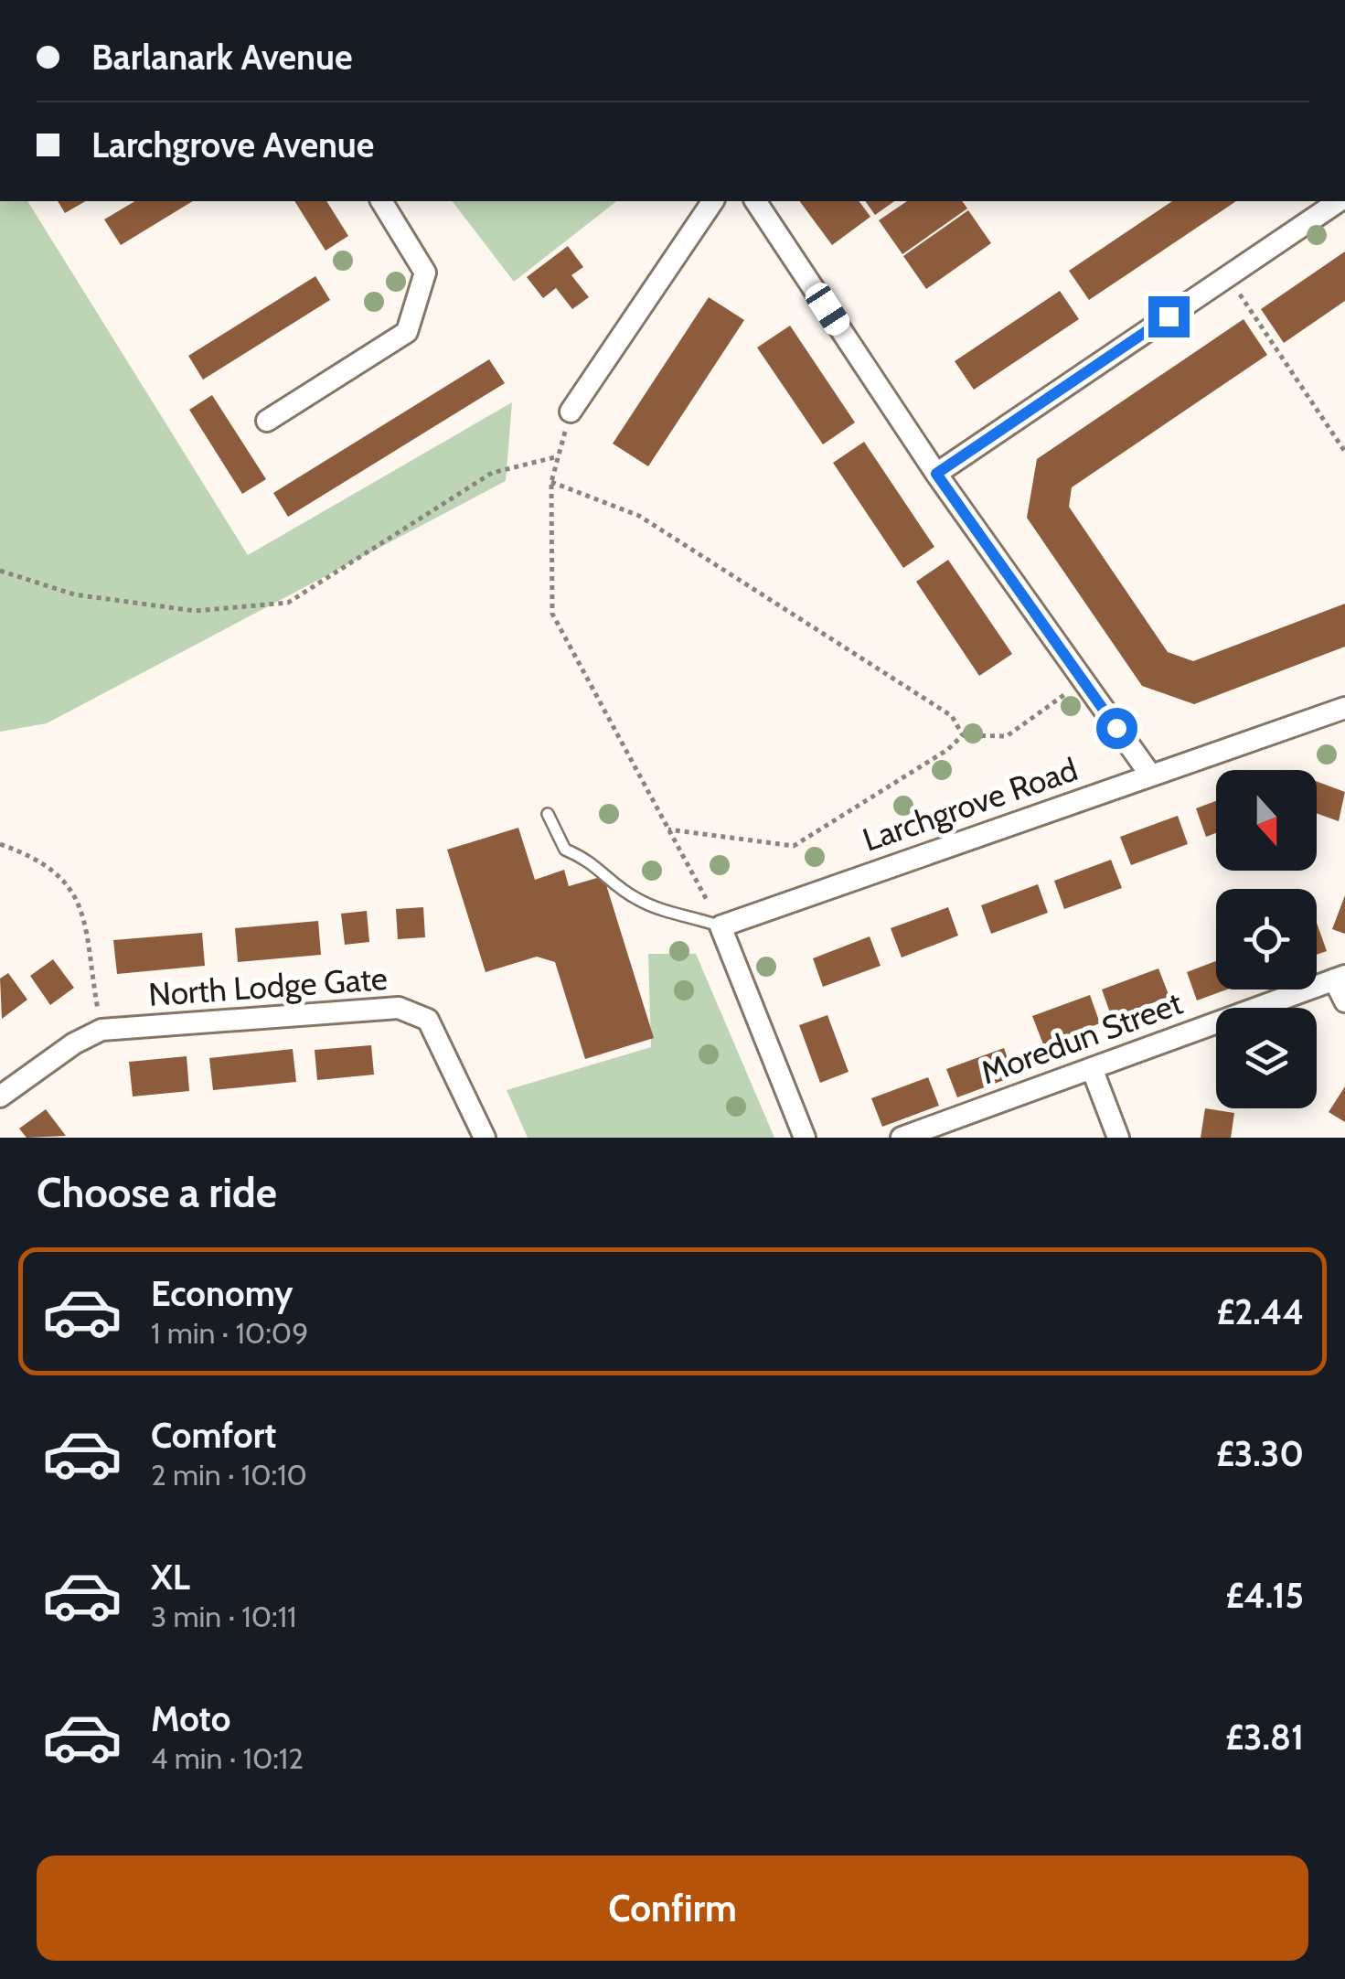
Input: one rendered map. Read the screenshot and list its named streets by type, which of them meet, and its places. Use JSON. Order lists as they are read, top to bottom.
{
  "streets": {
    "street": ["Larchgrove Road", "North Lodge Gate", "Moredun Street"]
  },
  "north": "bottom",
  "page": {
    "banner": ["Barlanark Avenue", "Larchgrove Avenue"],
    "heading": "Choose a ride",
    "list": [
      {
        "name": "Economy",
        "note": "1 min · 10:09",
        "value": "£2.44"
      },
      {
        "name": "Comfort",
        "note": "2 min · 10:10",
        "value": "£3.30"
      },
      {
        "name": "XL",
        "note": "3 min · 10:11",
        "value": "£4.15"
      },
      {
        "name": "Moto",
        "note": "4 min · 10:12",
        "value": "£3.81"
      }
    ],
    "buttons": "Confirm"
  }
}
